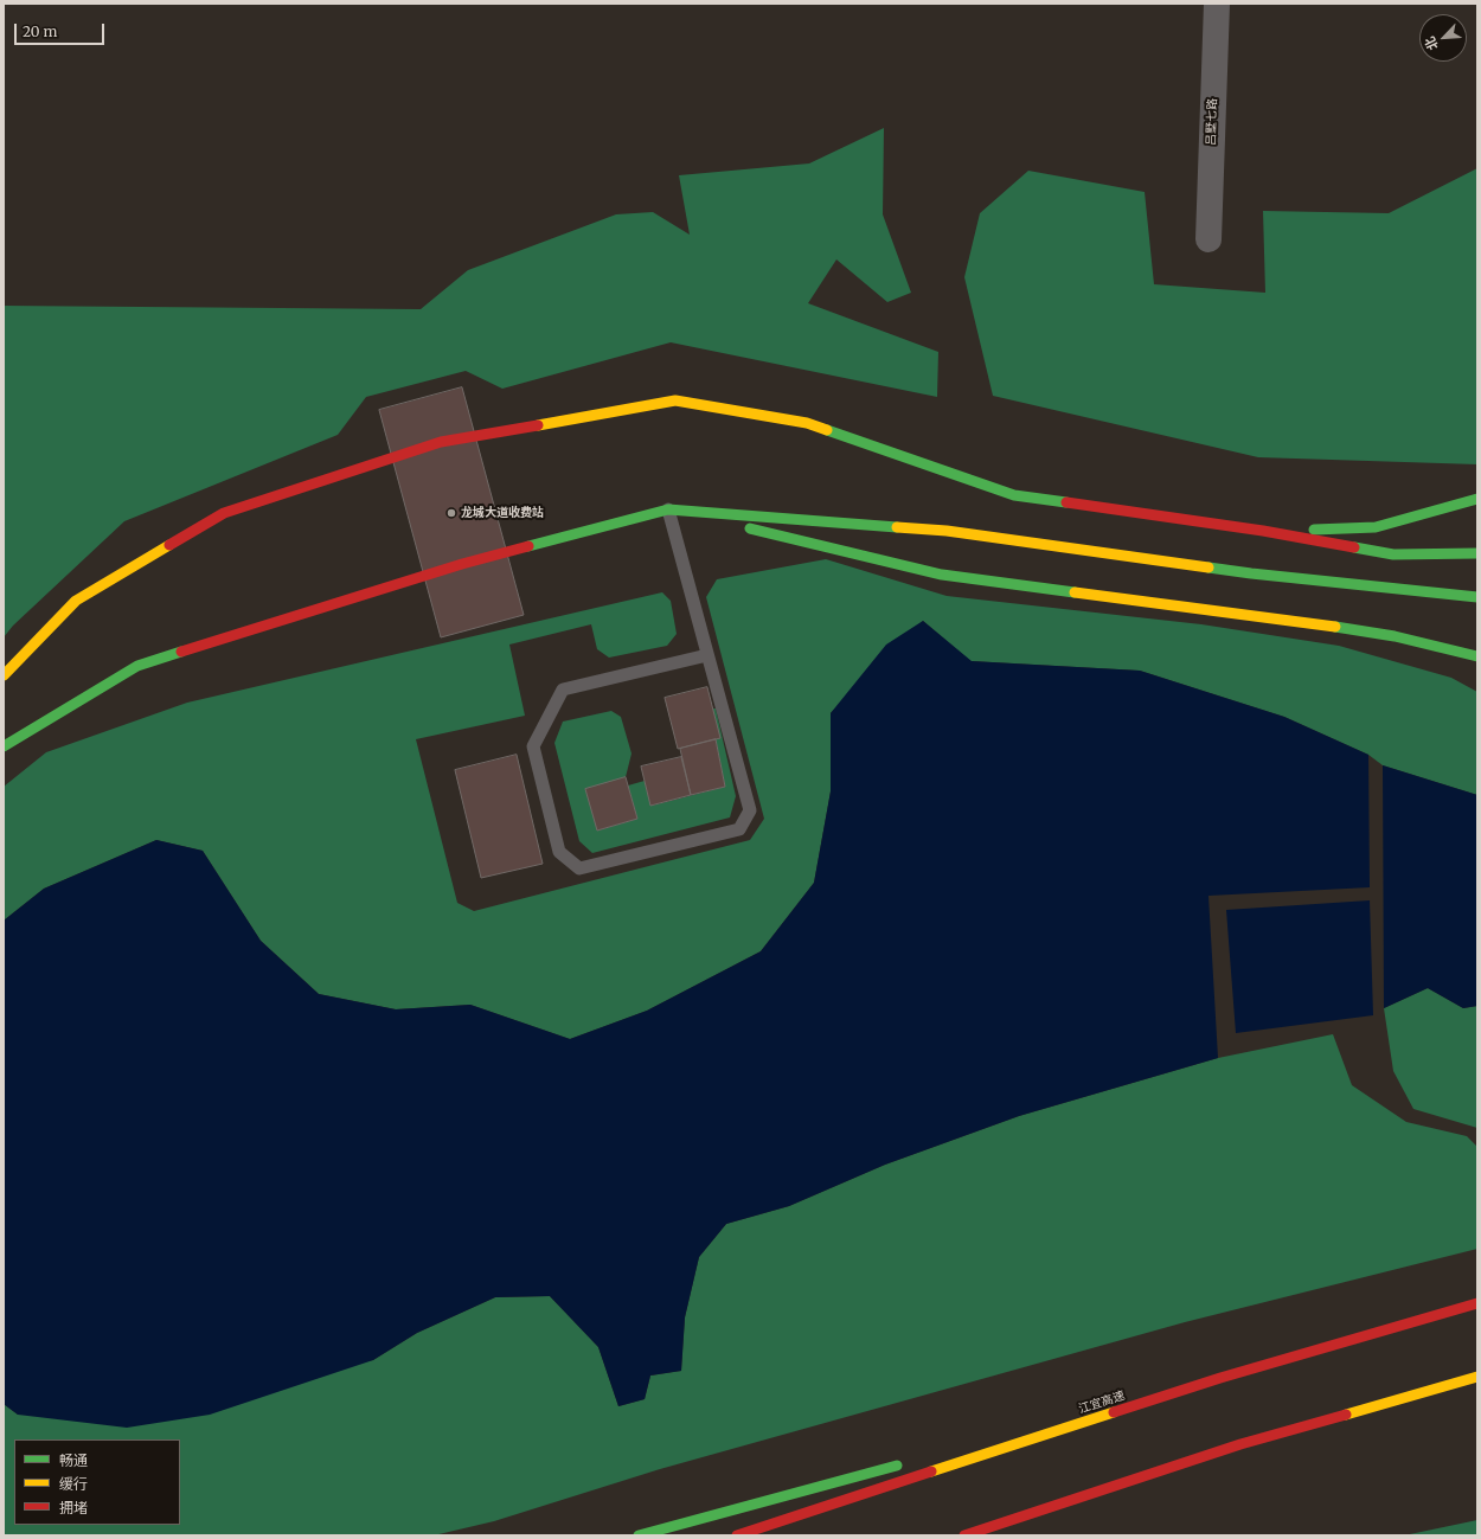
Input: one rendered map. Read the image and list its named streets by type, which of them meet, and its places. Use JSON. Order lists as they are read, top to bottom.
{
  "streets": {
    "highway": ["江宜高速"],
    "street": ["吕墅七路"]
  },
  "places": ["龙城大道收费站"],
  "legend": ["畅通", "缓行", "拥堵"],
  "scale_bar": "20 m",
  "north": "bottom left"
}
